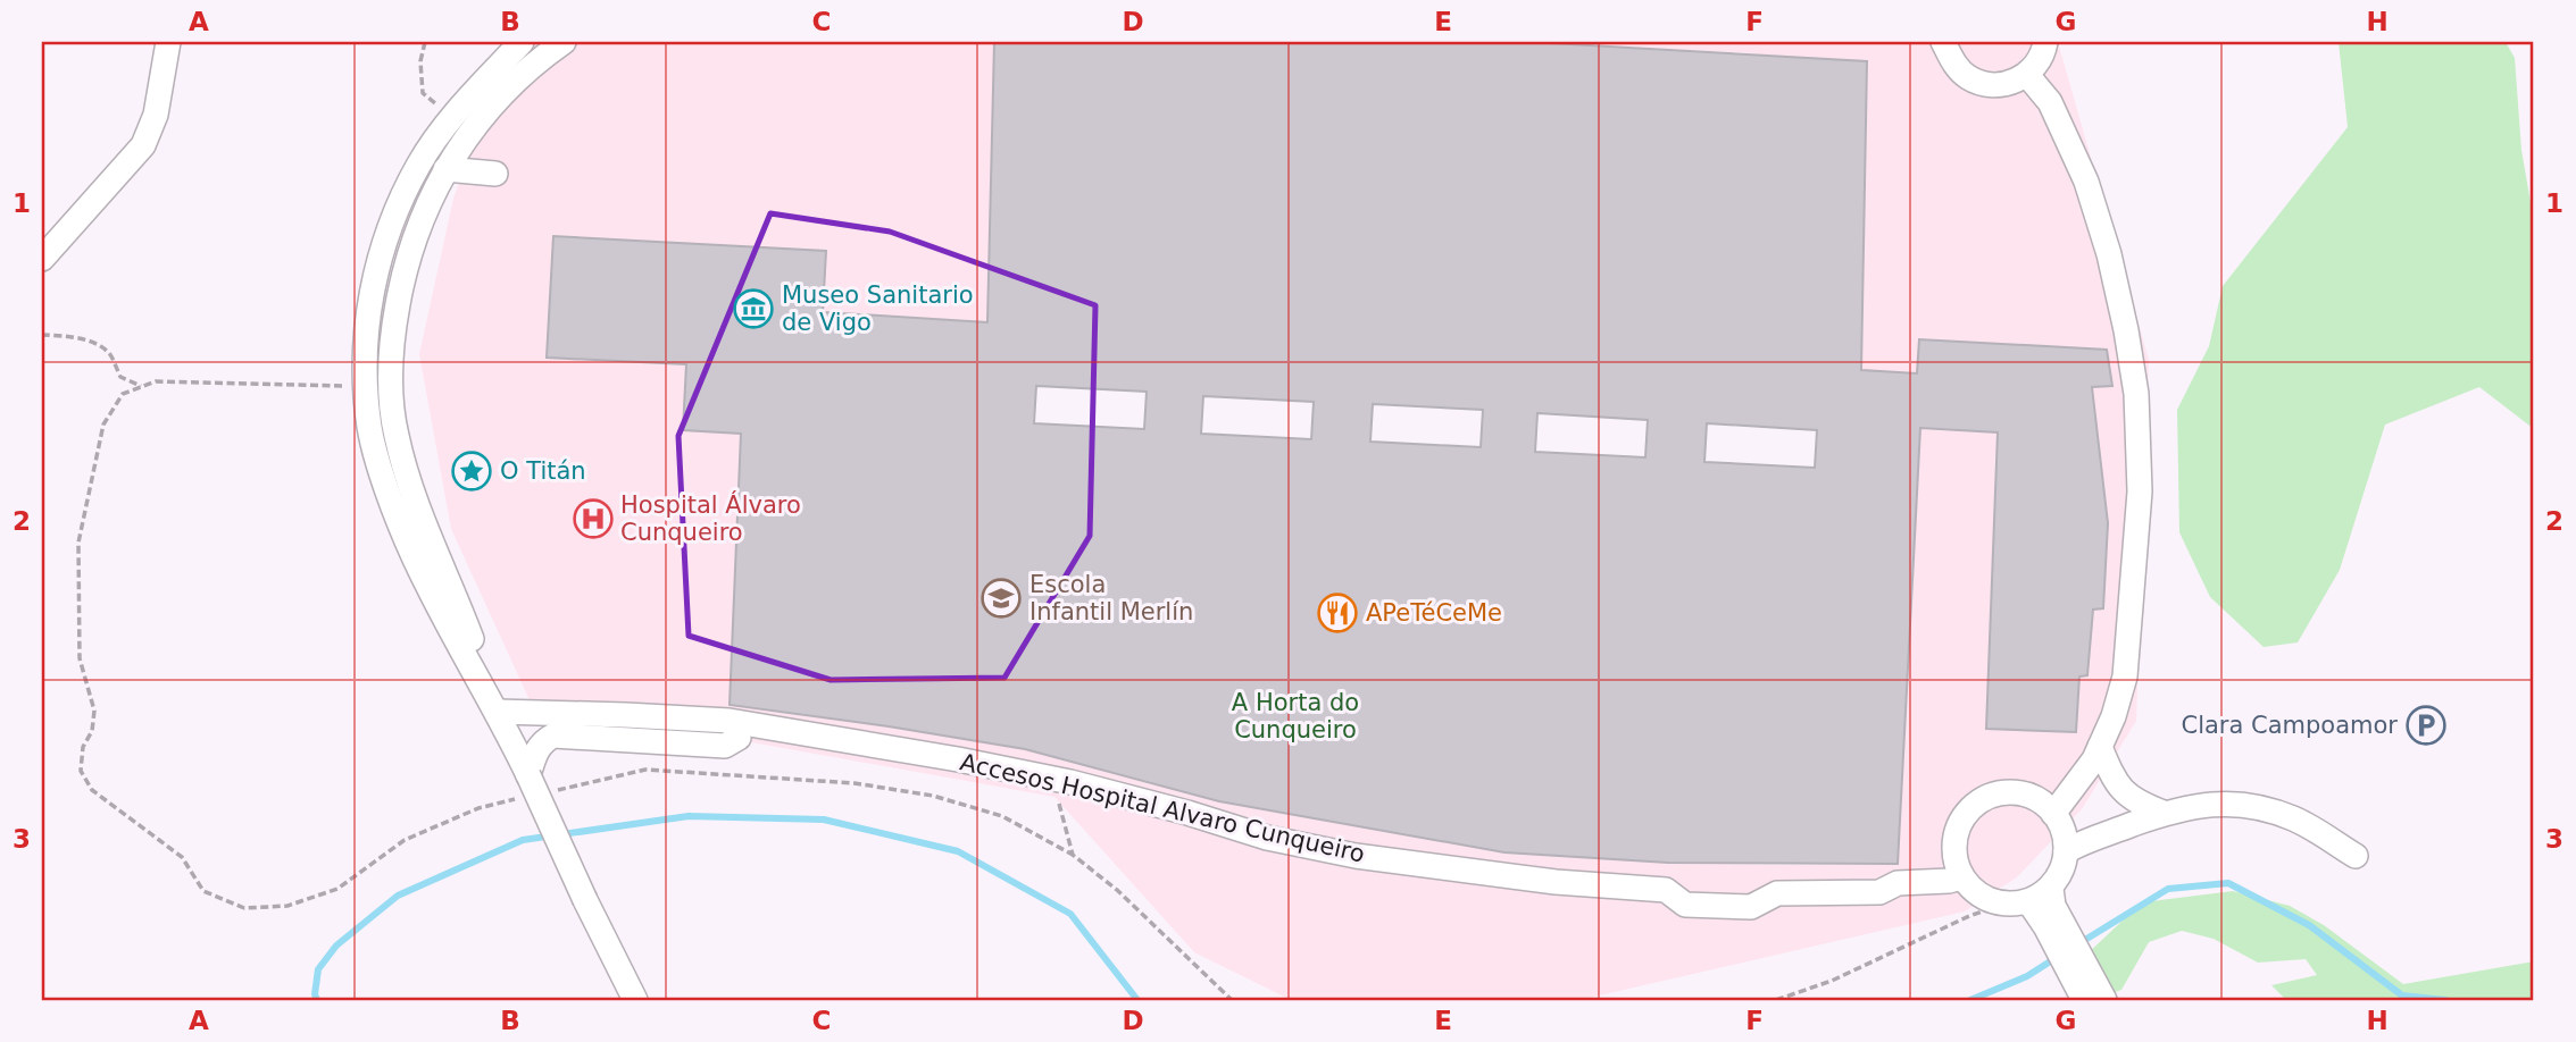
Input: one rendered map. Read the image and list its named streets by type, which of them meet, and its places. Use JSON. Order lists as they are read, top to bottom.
{
  "streets": {
    "street": ["Accesos Hospital Alvaro Cunqueiro"]
  },
  "parks": ["A Horta do Cunqueiro"],
  "places": {
    "museum": ["Museo Sanitario de Vigo"],
    "place": ["O Titán"],
    "hospital": ["Hospital Álvaro Cunqueiro"],
    "school or university": ["Escola Infantil Merlín"],
    "restaurant": ["APeTéCeMe"],
    "parking": ["Clara Campoamor"]
  },
  "grid": {
    "columns": [
      "A",
      "B",
      "C",
      "D",
      "E",
      "F",
      "G",
      "H"
    ],
    "rows": ["1", "2", "3"]
  }
}
